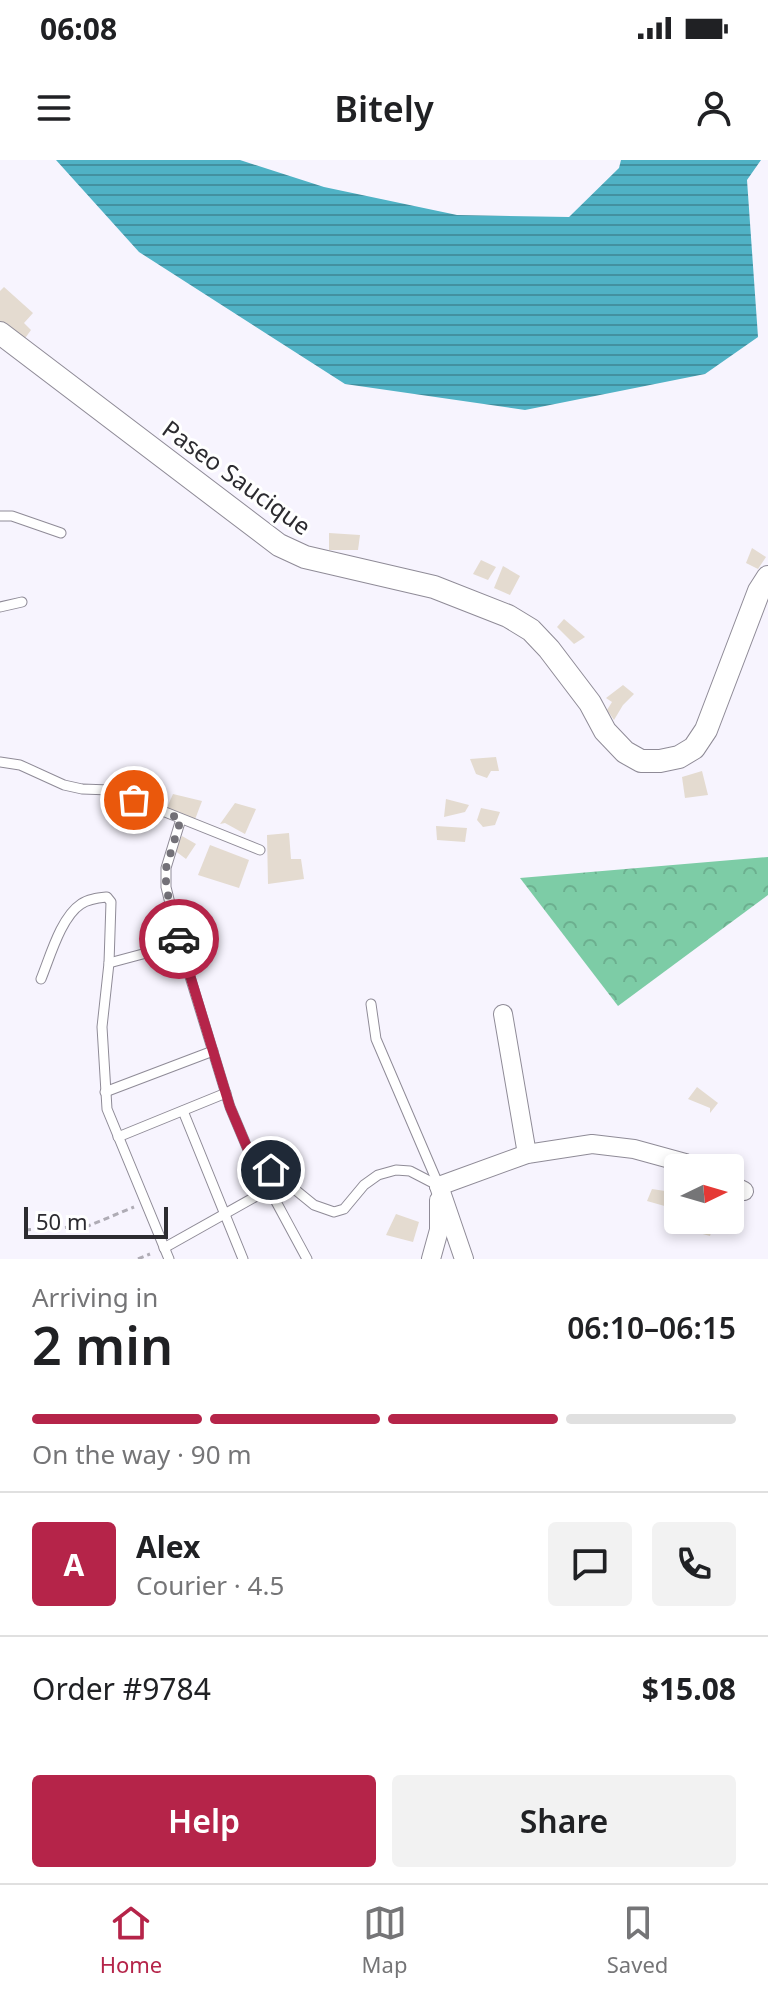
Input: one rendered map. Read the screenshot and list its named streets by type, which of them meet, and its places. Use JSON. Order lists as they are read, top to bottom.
{
  "streets": {
    "street": ["Paseo Saucique"]
  },
  "scale_bar": "50 m",
  "north": "right",
  "page": {
    "status": "06:08",
    "header": "Bitely",
    "scale": "50 m",
    "heading": ["2 min", "Arriving in", "06:10–06:15"],
    "panel": [
      "Alex",
      "Courier · 4.5",
      "Order #9784",
      "$15.08"
    ],
    "bar": "On the way · 90 m",
    "round": "A",
    "buttons": ["Help", "Share"],
    "tabs": ["Home", "Map", "Saved"]
  }
}
